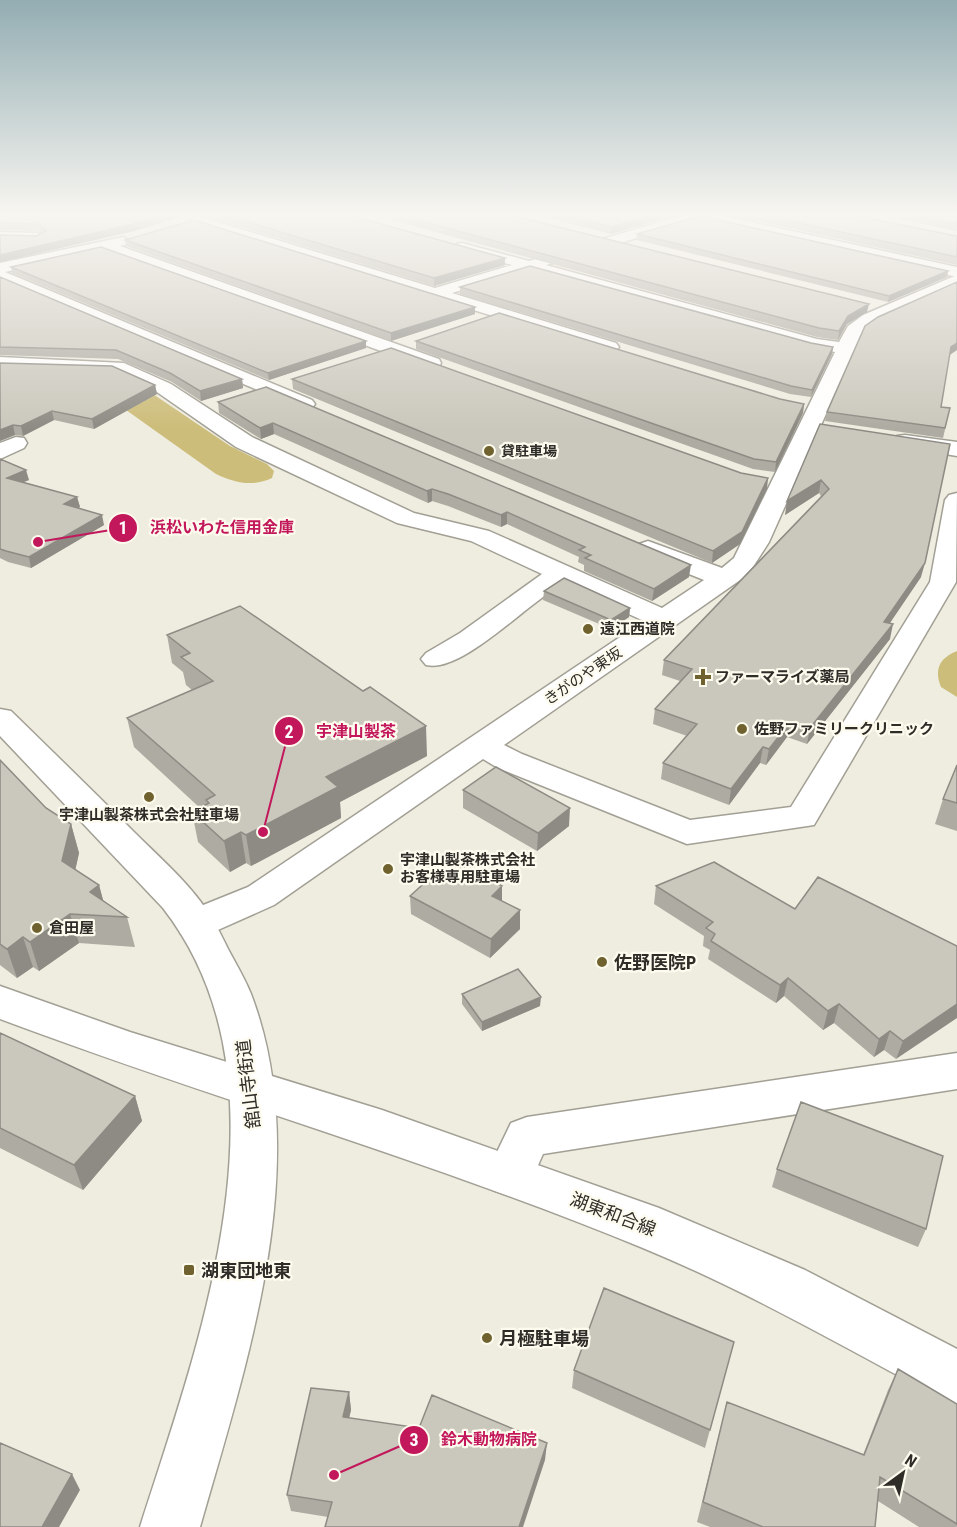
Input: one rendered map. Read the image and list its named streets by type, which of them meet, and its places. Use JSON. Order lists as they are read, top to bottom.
{
  "streets": {
    "street": ["きがのや東坂", "舘山寺街道", "湖東和合線"]
  },
  "crossings": [
    ["きがのや東坂", "舘山寺街道"],
    ["舘山寺街道", "湖東和合線"]
  ],
  "places": {
    "other": [
      "貸駐車場",
      "浜松いわた信用金庫",
      "遠江西道院",
      "佐野ファミリークリニック",
      "宇津山製茶株式会社駐車場",
      "宇津山製茶",
      "宇津山製茶株式会社 お客様専用駐車場",
      "倉田屋",
      "佐野医院P",
      "月極駐車場",
      "鈴木動物病院"
    ],
    "health": ["ファーマライズ薬局"],
    "transit": ["湖東団地東"]
  },
  "north": "top right"
}
